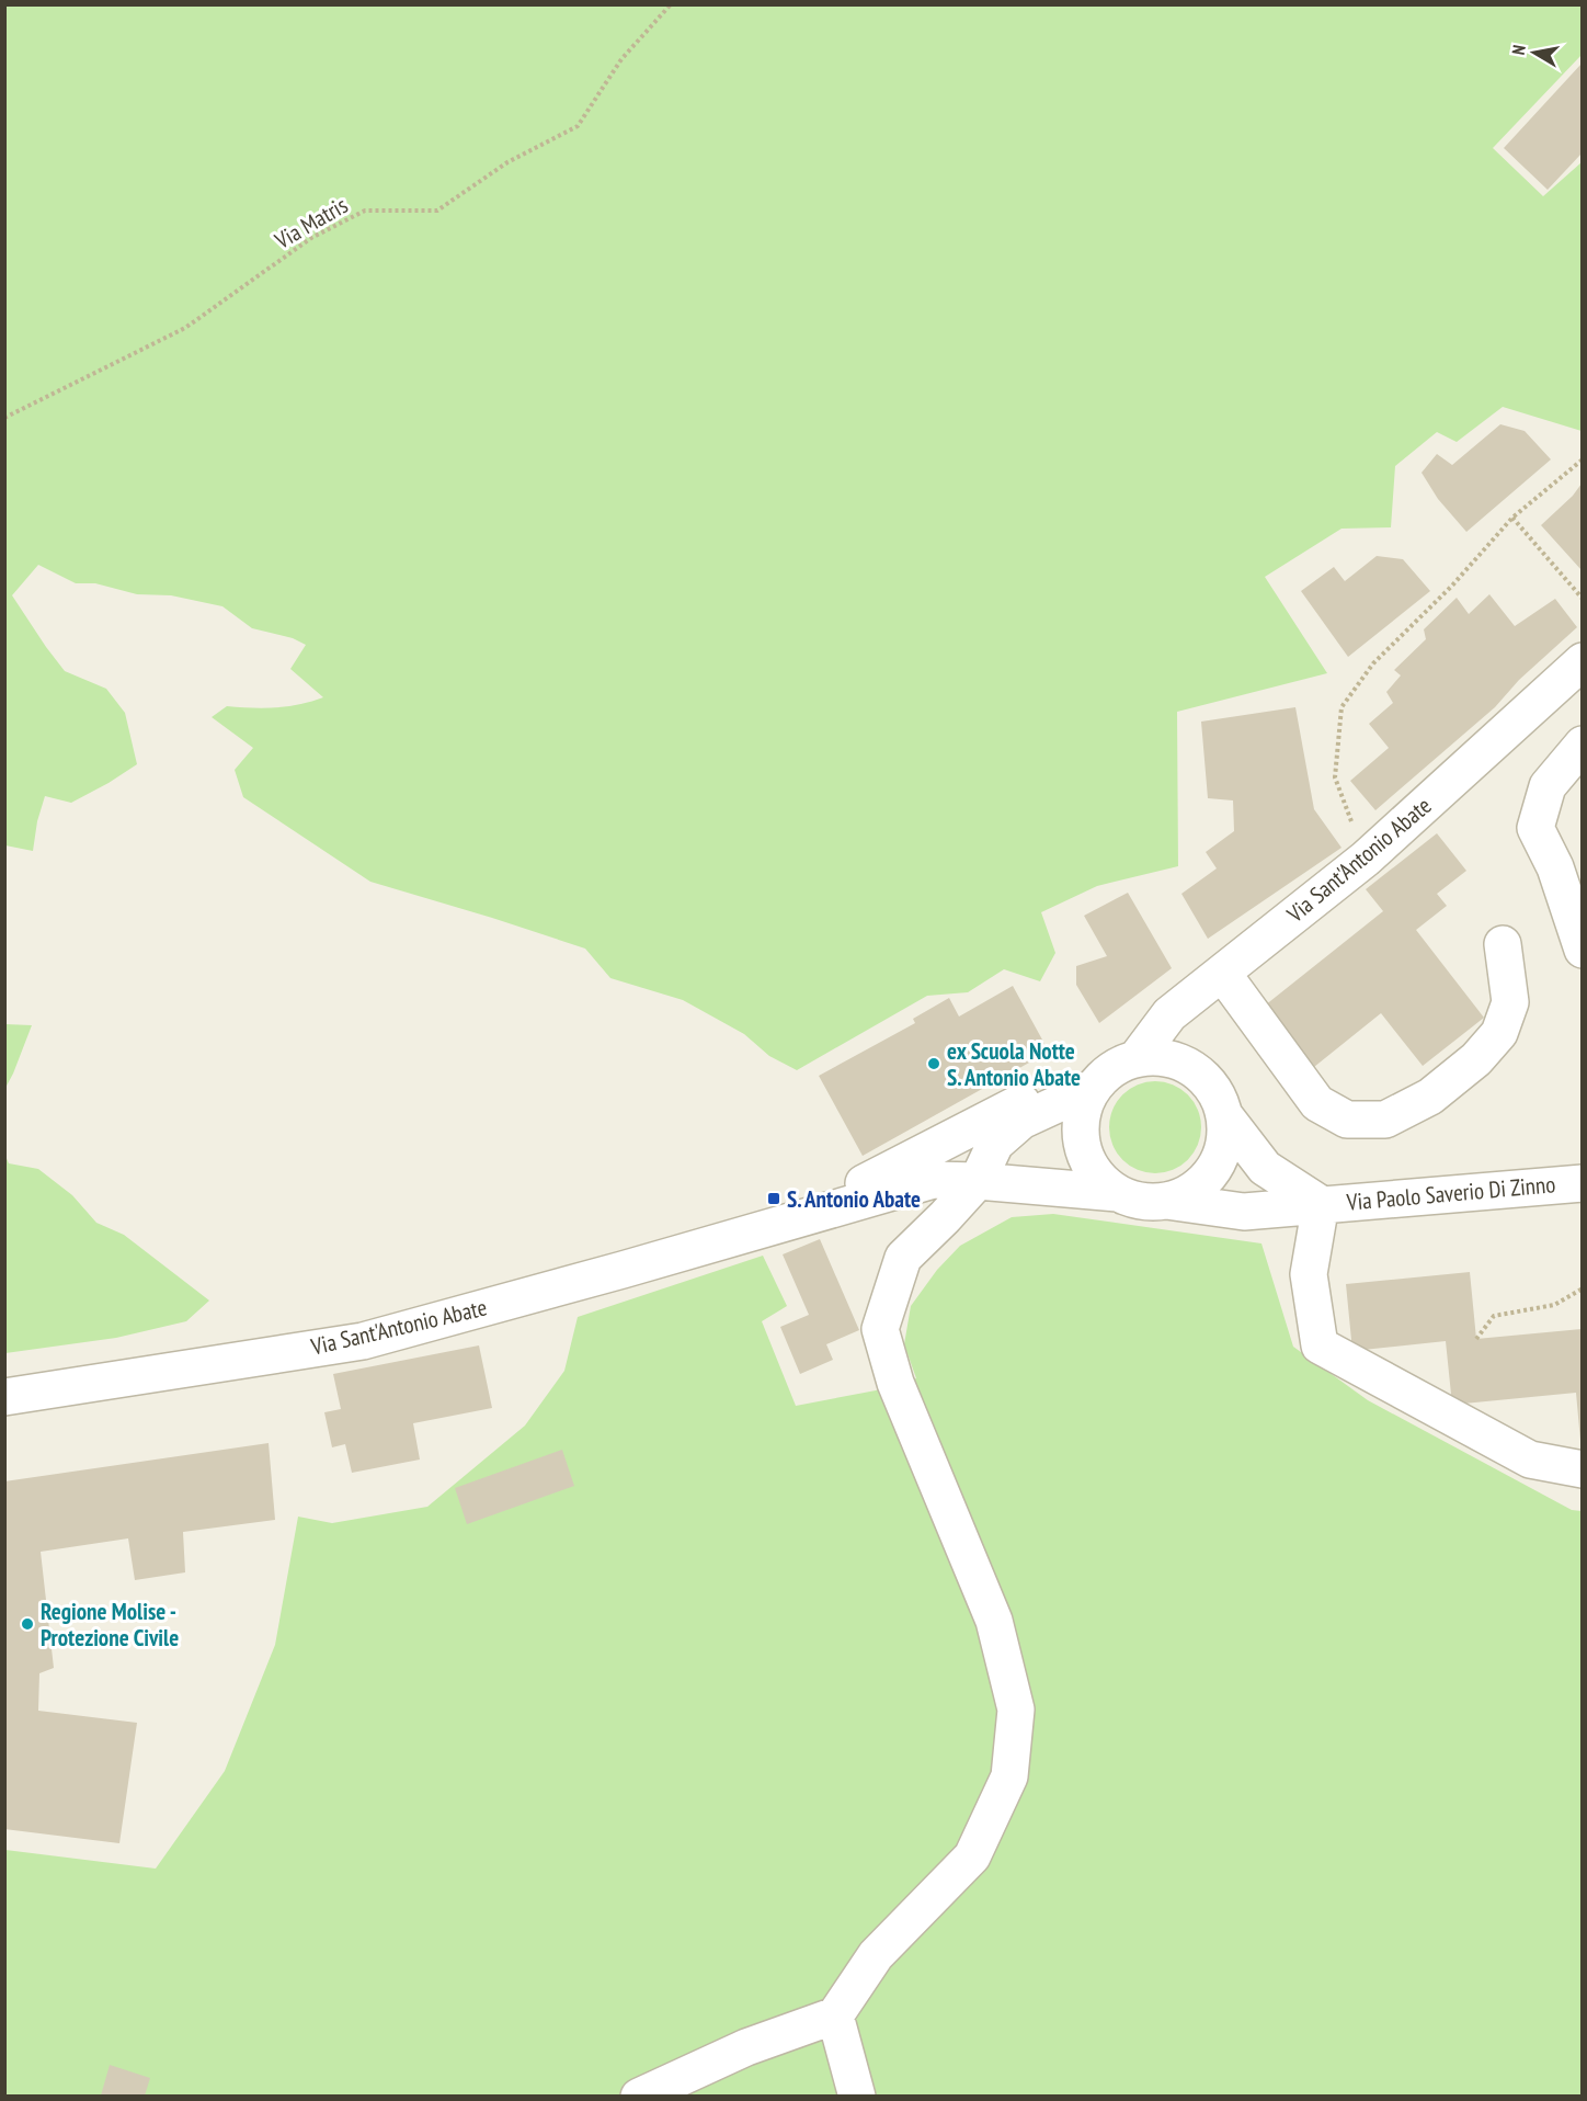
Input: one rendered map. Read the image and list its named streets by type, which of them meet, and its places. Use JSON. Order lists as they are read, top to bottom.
{
  "streets": {
    "street": ["Via Sant'Antonio Abate", "Via Paolo Saverio Di Zinno"],
    "path": ["Via Matris"]
  },
  "crossings": [
    ["Via Sant'Antonio Abate", "Via Paolo Saverio Di Zinno"]
  ],
  "places": {
    "other": ["ex Scuola Notte S. Antonio Abate", "Regione Molise - Protezione Civile"],
    "transit": ["S. Antonio Abate"]
  },
  "north": "left"
}
